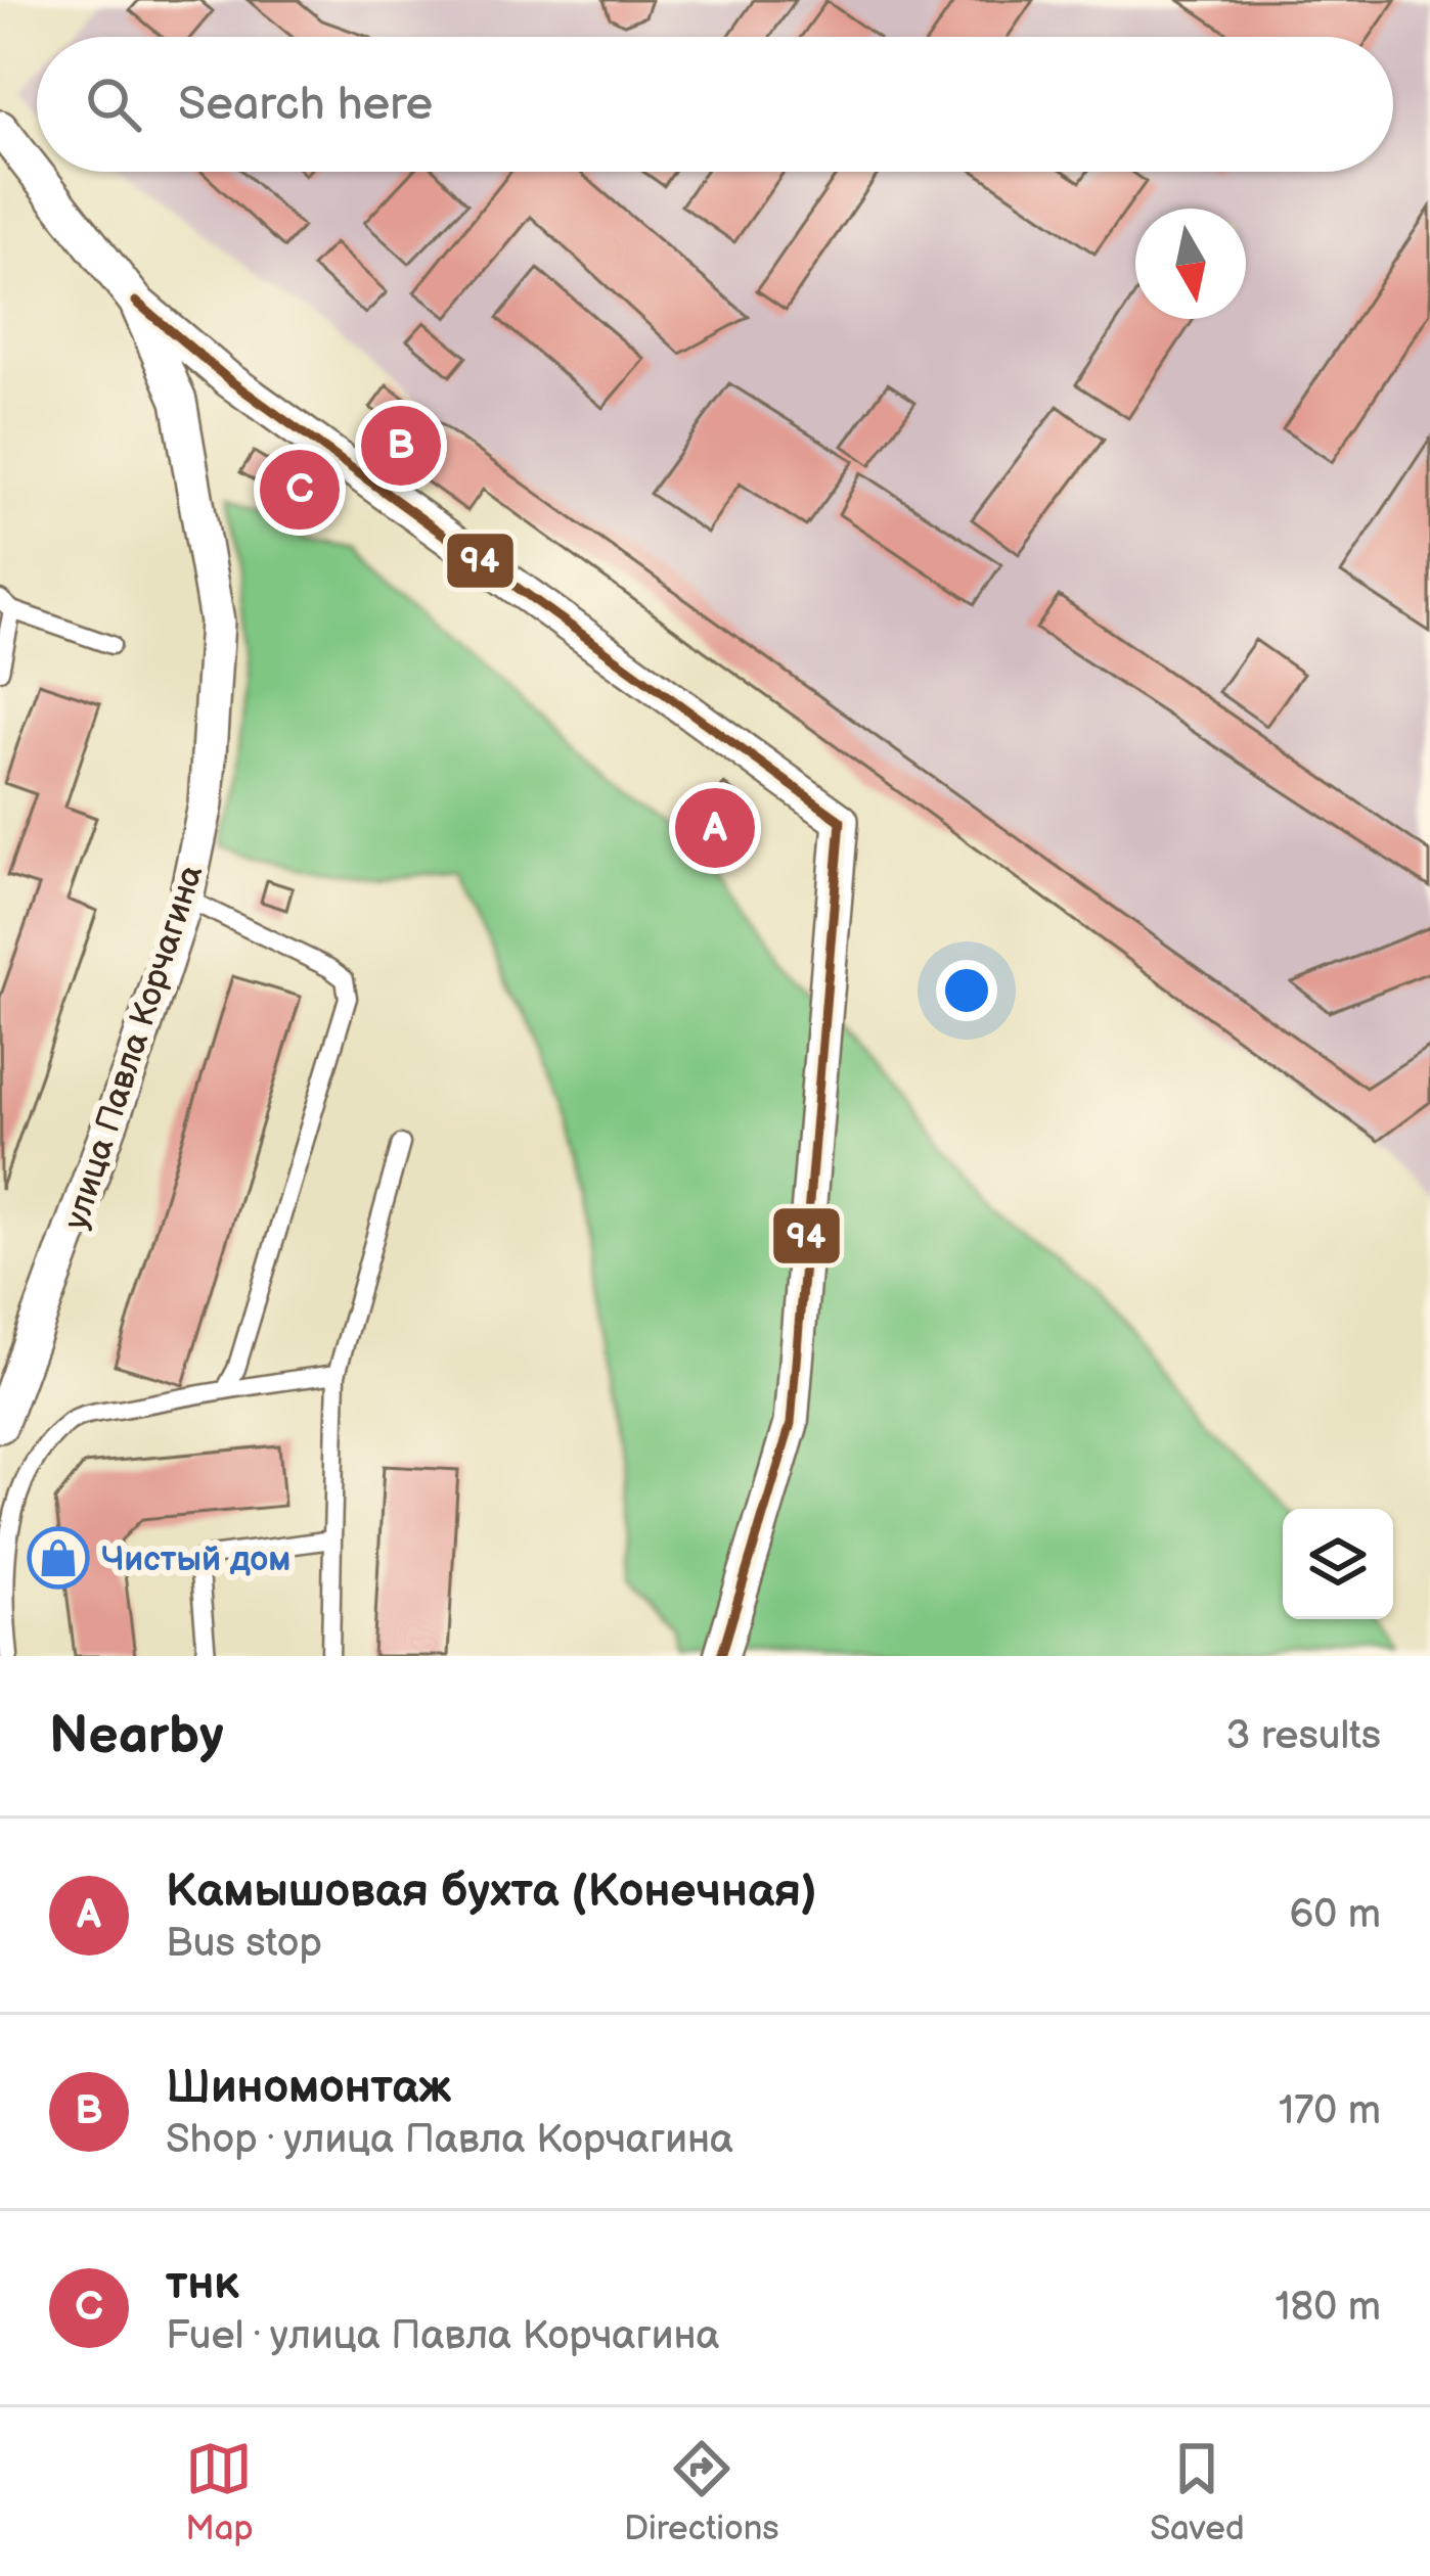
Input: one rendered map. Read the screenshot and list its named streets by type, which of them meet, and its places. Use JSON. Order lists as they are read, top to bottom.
{
  "streets": {
    "street": ["улица Павла Корчагина"]
  },
  "places": {
    "shop": ["Чистый дом"]
  },
  "lines": ["transit line 94"],
  "north": "bottom",
  "page": {
    "search": "Search here",
    "pins": ["B", "C", "A"],
    "heading": ["Nearby", "3 results"],
    "list": [
      {
        "mark": "A",
        "name": "Камышовая бухта (Конечная)",
        "note": "Bus stop",
        "value": "60 m"
      },
      {
        "mark": "B",
        "name": "Шиномонтаж",
        "note": "Shop · улица Павла Корчагина",
        "value": "170 m"
      },
      {
        "mark": "C",
        "name": "тнк",
        "note": "Fuel · улица Павла Корчагина",
        "value": "180 m"
      }
    ],
    "nav": ["Map", "Directions", "Saved"]
  }
}
